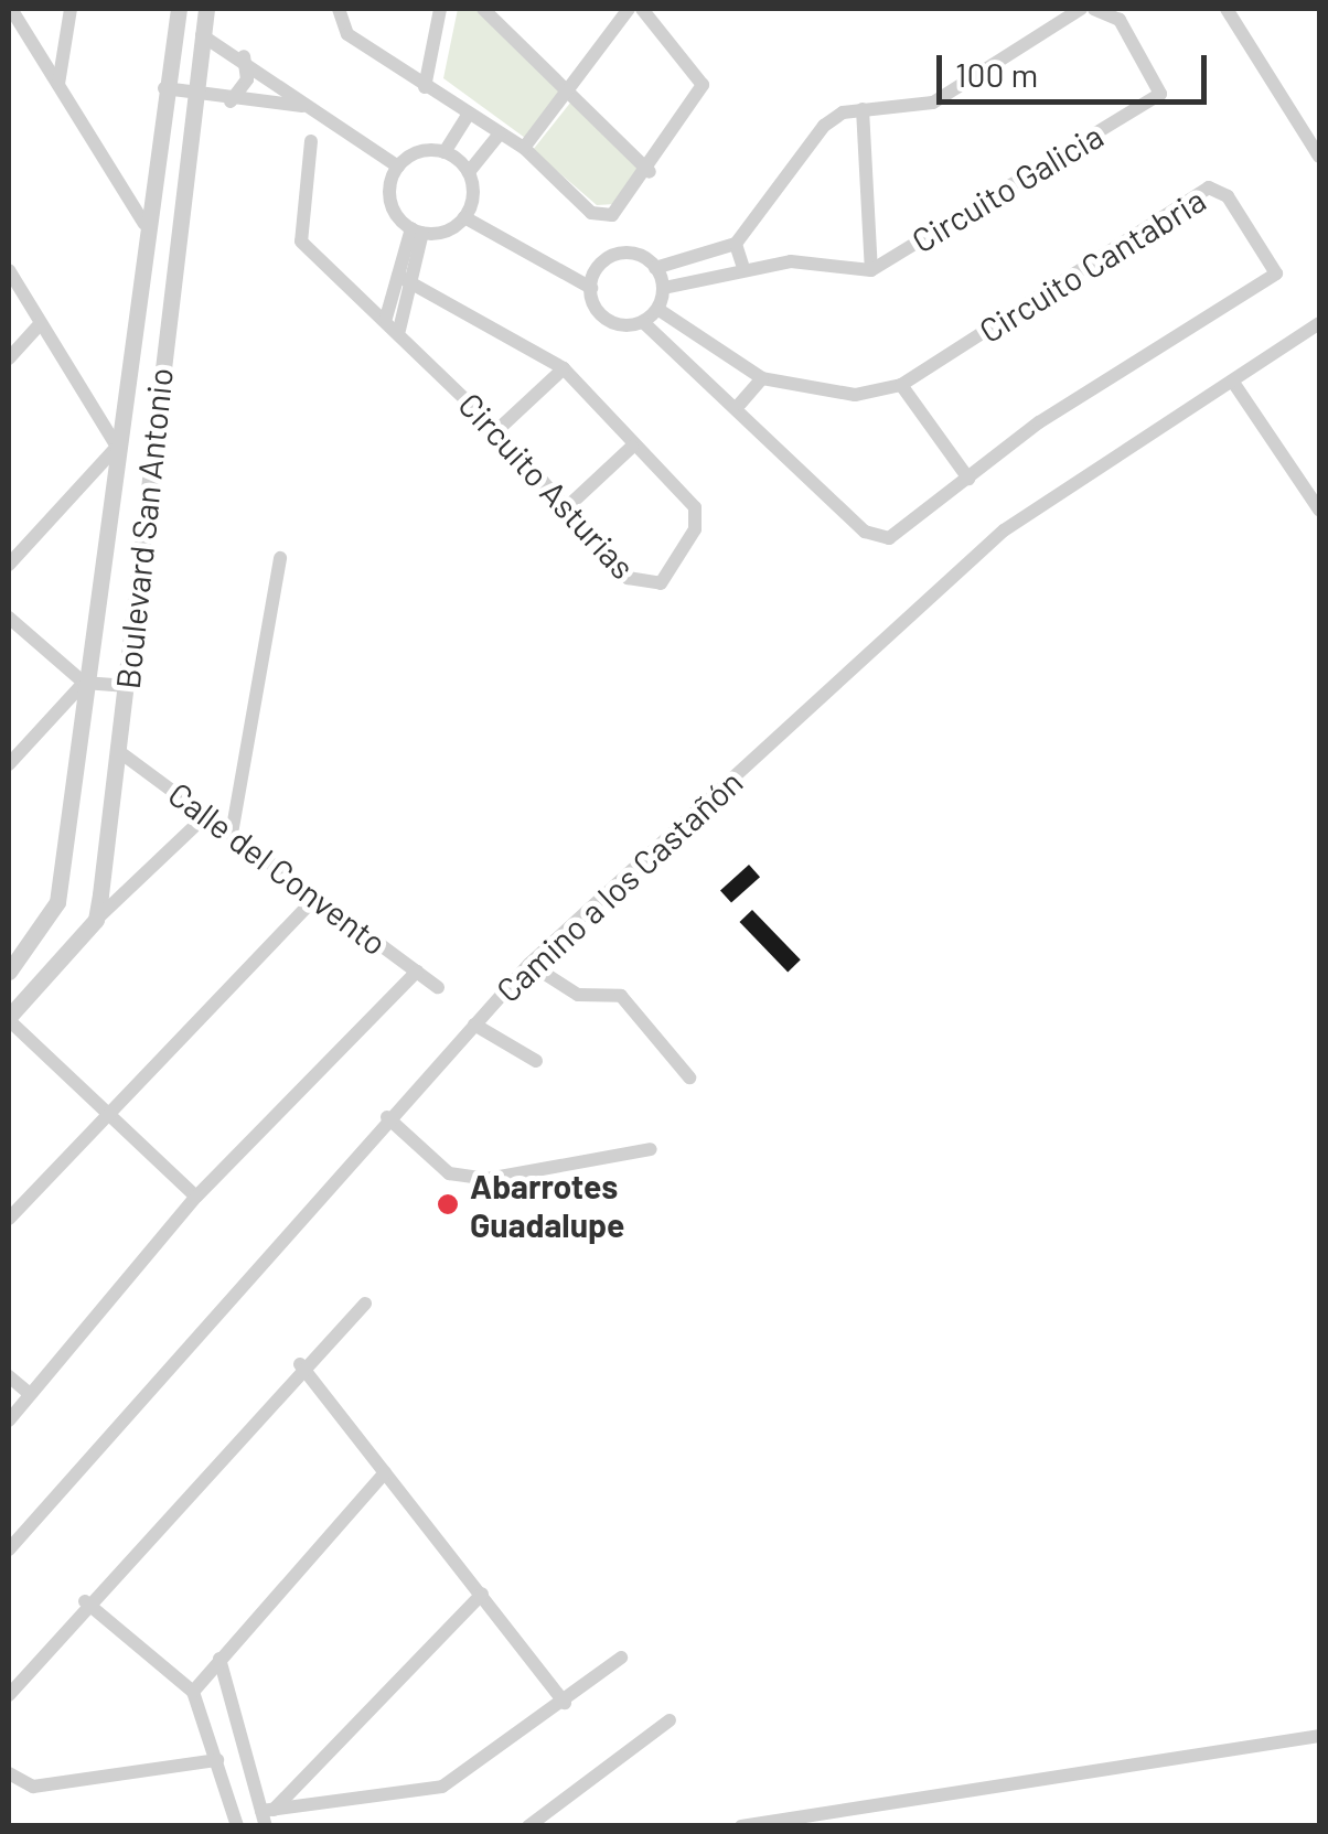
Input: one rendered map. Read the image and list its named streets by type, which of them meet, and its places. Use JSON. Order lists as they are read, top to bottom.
{
  "streets": {
    "street": [
      "Circuito Galicia",
      "Circuito Cantabria",
      "Circuito Asturias",
      "Boulevard San Antonio",
      "Calle del Convento",
      "Camino a los Castañón"
    ]
  },
  "crossings": [
    ["Boulevard San Antonio", "Calle del Convento"]
  ],
  "places": ["Abarrotes Guadalupe"],
  "scale_bar": "100 m"
}
